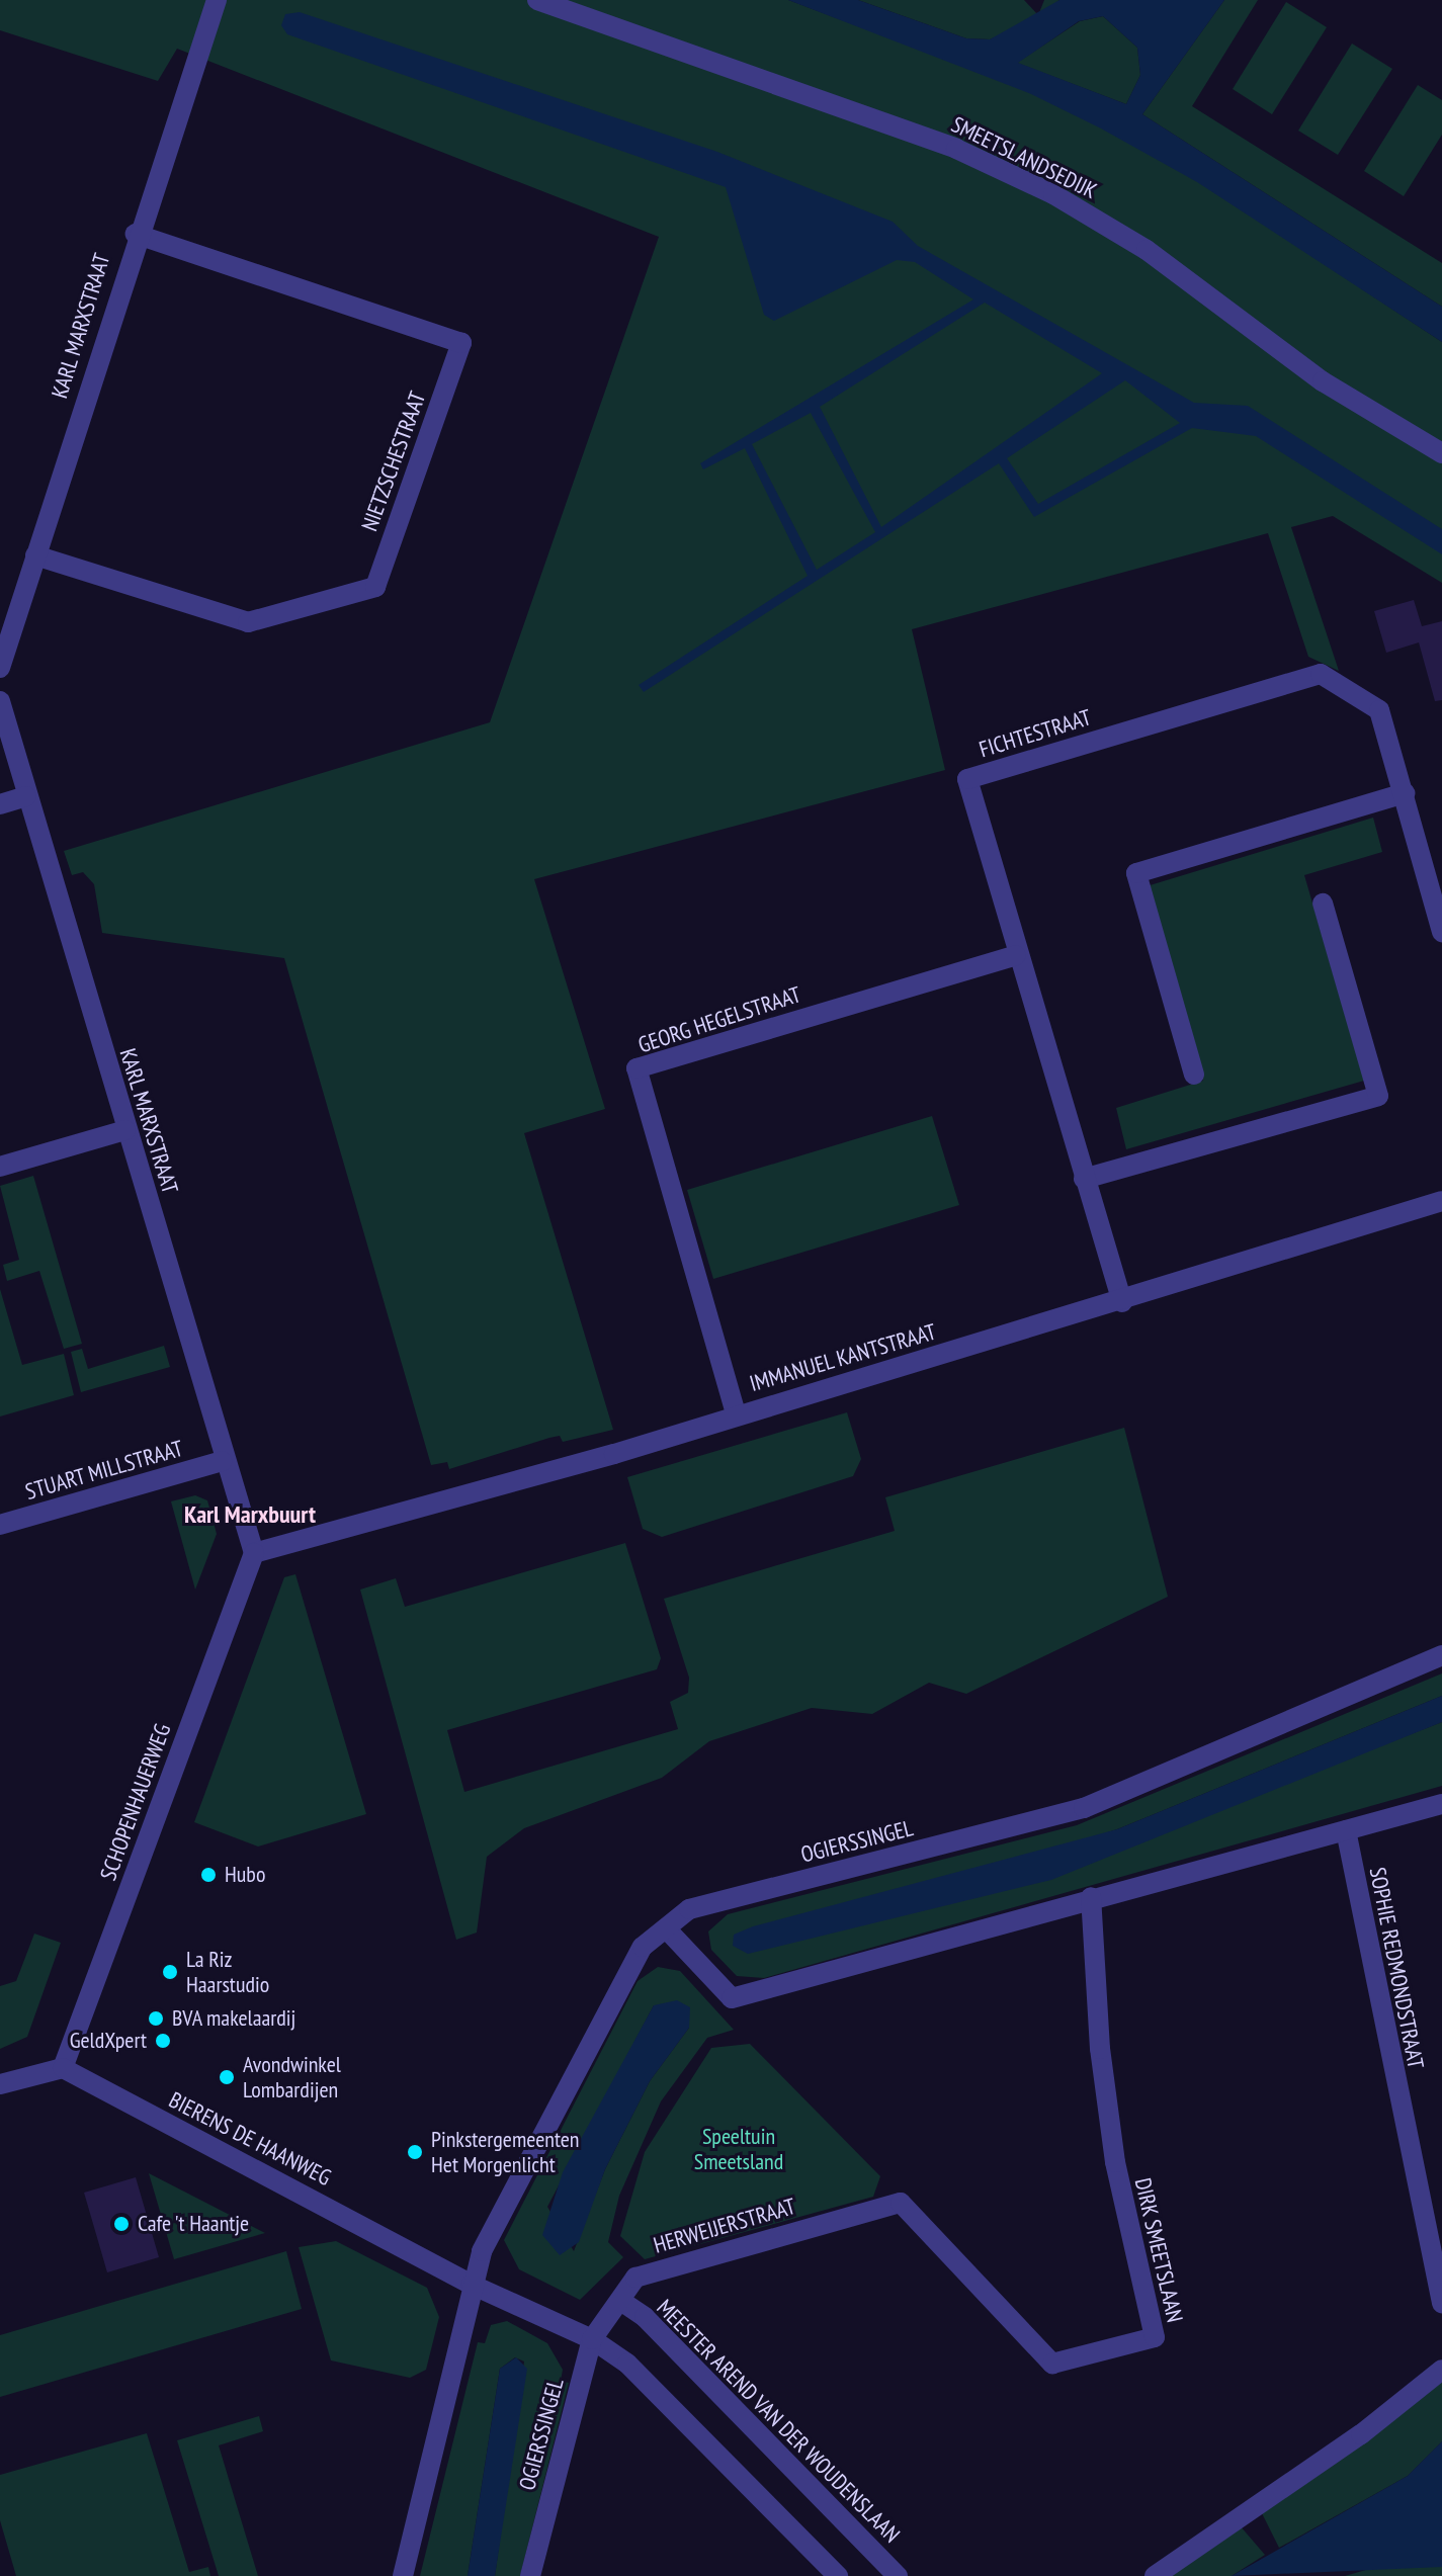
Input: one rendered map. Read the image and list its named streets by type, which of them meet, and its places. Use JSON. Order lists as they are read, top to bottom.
{
  "streets": {
    "street": [
      "SMEETSLANDSEDIJK",
      "KARL MARXSTRAAT",
      "NIETZSCHESTRAAT",
      "FICHTESTRAAT",
      "GEORG HEGELSTRAAT",
      "IMMANUEL KANTSTRAAT",
      "STUART MILLSTRAAT",
      "SCHOPENHAUERWEG",
      "OGIERSSINGEL",
      "SOPHIE REDMONDSTRAAT",
      "BIERENS DE HAANWEG",
      "HERWEIJERSTRAAT",
      "DIRK SMEETSLAAN",
      "MEESTER AREND VAN DER WOUDENSLAAN"
    ]
  },
  "crossings": [
    ["KARL MARXSTRAAT", "NIETZSCHESTRAAT"],
    ["KARL MARXSTRAAT", "IMMANUEL KANTSTRAAT"],
    ["KARL MARXSTRAAT", "STUART MILLSTRAAT"],
    ["KARL MARXSTRAAT", "SCHOPENHAUERWEG"],
    ["FICHTESTRAAT", "GEORG HEGELSTRAAT"],
    ["FICHTESTRAAT", "IMMANUEL KANTSTRAAT"],
    ["GEORG HEGELSTRAAT", "IMMANUEL KANTSTRAAT"],
    ["IMMANUEL KANTSTRAAT", "SCHOPENHAUERWEG"],
    ["SCHOPENHAUERWEG", "BIERENS DE HAANWEG"],
    ["OGIERSSINGEL", "BIERENS DE HAANWEG"],
    ["OGIERSSINGEL", "HERWEIJERSTRAAT"],
    ["HERWEIJERSTRAAT", "DIRK SMEETSLAAN"],
    ["HERWEIJERSTRAAT", "MEESTER AREND VAN DER WOUDENSLAAN"]
  ],
  "districts": ["Karl Marxbuurt"],
  "parks": ["Speeltuin Smeetsland"],
  "places": [
    "Hubo",
    "La Riz Haarstudio",
    "BVA makelaardij",
    "GeldXpert",
    "Avondwinkel Lombardijen",
    "Pinkstergemeenten Het Morgenlicht",
    "Cafe 't Haantje"
  ]
}
